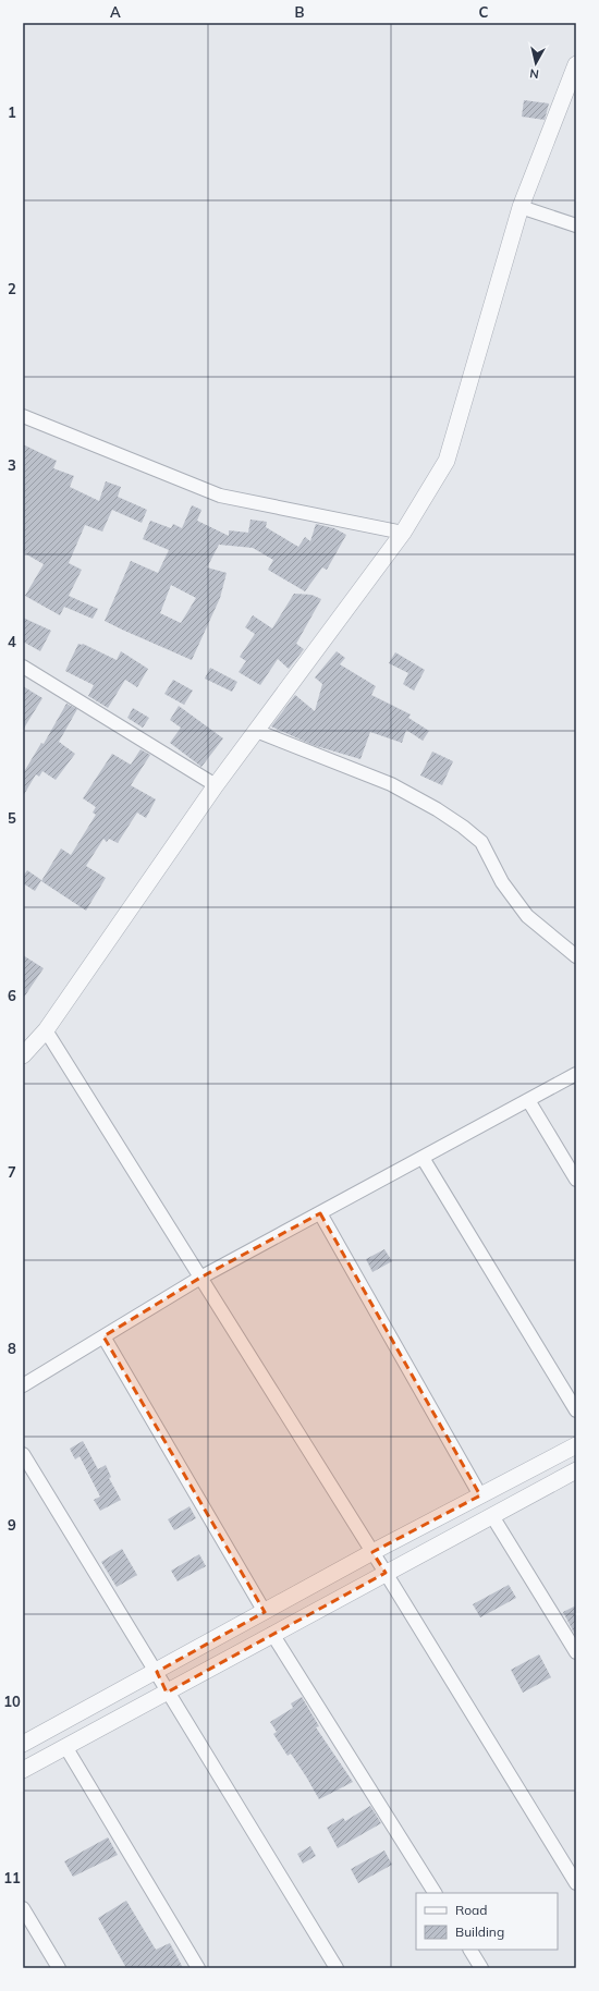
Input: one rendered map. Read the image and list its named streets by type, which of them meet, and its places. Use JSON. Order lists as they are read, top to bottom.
{
  "legend": ["Road", "Building"],
  "north": "bottom",
  "grid": {
    "columns": ["A", "B", "C"],
    "rows": [
      "1",
      "2",
      "3",
      "4",
      "5",
      "6",
      "7",
      "8",
      "9",
      "10",
      "11"
    ]
  }
}
